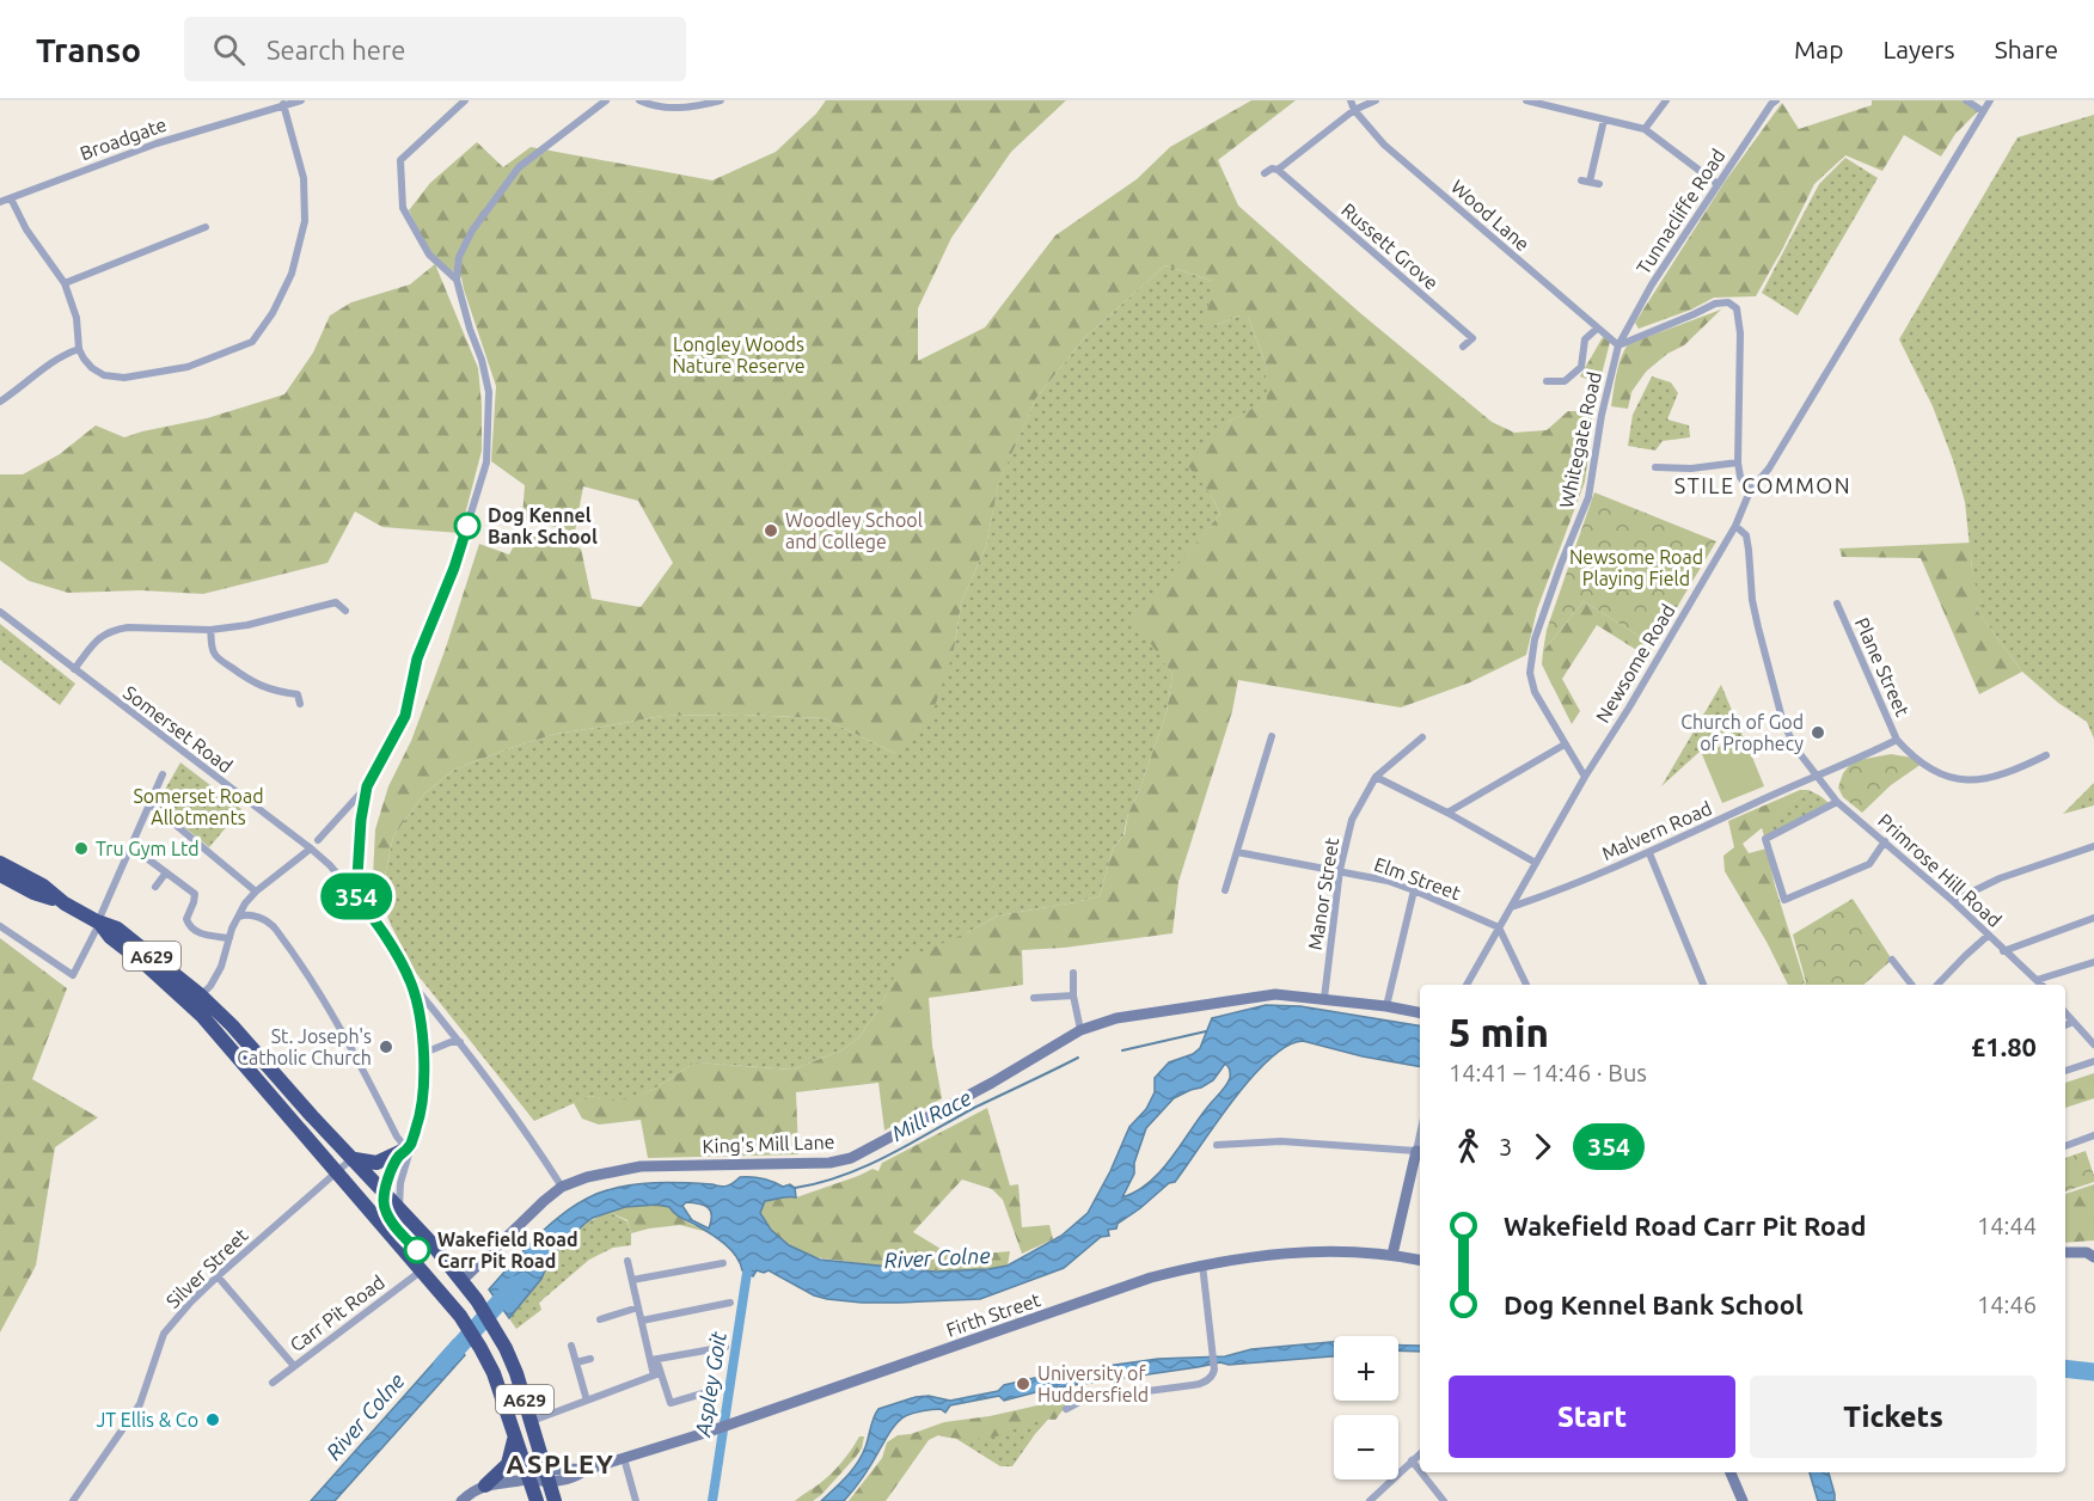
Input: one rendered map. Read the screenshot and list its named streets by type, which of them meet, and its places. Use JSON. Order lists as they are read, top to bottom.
{
  "streets": {
    "highway": ["A629"],
    "main road": ["King's Mill Lane", "Firth Street"],
    "street": [
      "Broadgate",
      "Tunnacliffe Road",
      "Wood Lane",
      "Russett Grove",
      "Whitegate Road",
      "Newsome Road",
      "Plane Street",
      "Somerset Road",
      "Malvern Road",
      "Primrose Hill Road",
      "Elm Street",
      "Manor Street",
      "Silver Street",
      "Carr Pit Road"
    ]
  },
  "crossings": [
    ["Tunnacliffe Road", "Wood Lane"],
    ["Tunnacliffe Road", "Whitegate Road"],
    ["Wood Lane", "Whitegate Road"],
    ["Whitegate Road", "Newsome Road"],
    ["Newsome Road", "Malvern Road"],
    ["Newsome Road", "Primrose Hill Road"],
    ["Newsome Road", "Elm Street"],
    ["Plane Street", "Malvern Road"],
    ["Plane Street", "Primrose Hill Road"],
    ["Somerset Road", "A629"],
    ["Malvern Road", "Primrose Hill Road"],
    ["Elm Street", "Manor Street"],
    ["Manor Street", "King's Mill Lane"],
    ["A629", "King's Mill Lane"],
    ["A629", "Silver Street"],
    ["A629", "Carr Pit Road"],
    ["A629", "Firth Street"]
  ],
  "districts": ["STILE COMMON", "ASPLEY"],
  "water": ["Mill Race", "River Colne", "Aspley Goit"],
  "parks": ["Longley Woods Nature Reserve", "Newsome Road Playing Field", "Somerset Road Allotments"],
  "places": [
    "Dog Kennel Bank School",
    "Woodley School and College",
    "Church of God of Prophecy",
    "Tru Gym Ltd",
    "St. Joseph's Catholic Church",
    "Wakefield Road Carr Pit Road",
    "University of Huddersfield",
    "JT Ellis & Co"
  ],
  "lines": ["bus line 354"],
  "page": {
    "header": "Transo",
    "search": "Search here",
    "nav": ["Map", "Layers", "Share"],
    "on_map": "354",
    "heading": ["5 min", "14:41 – 14:46 · Bus", "£1.80"],
    "legs": ["3", "354"],
    "list": [
      {
        "name": "Wakefield Road Carr Pit Road",
        "value": "14:44"
      },
      {
        "name": "Dog Kennel Bank School",
        "value": "14:46"
      }
    ],
    "map_buttons": ["+", "−"],
    "buttons": ["Start", "Tickets"]
  }
}
